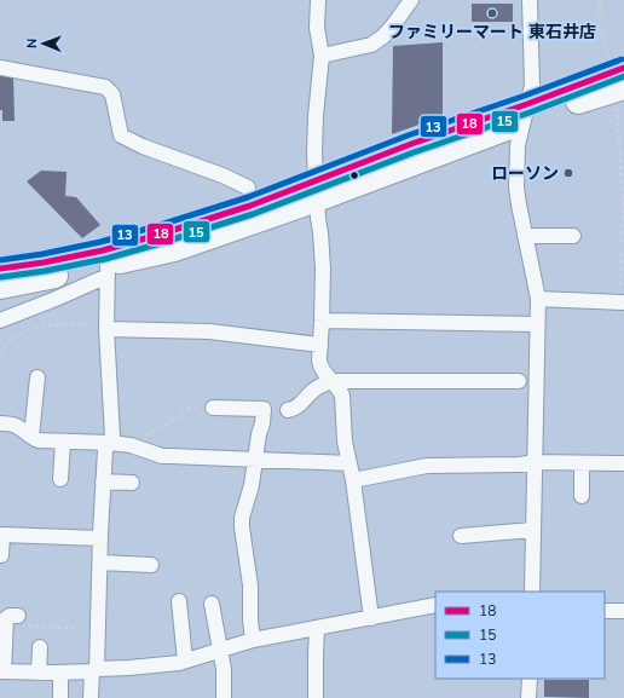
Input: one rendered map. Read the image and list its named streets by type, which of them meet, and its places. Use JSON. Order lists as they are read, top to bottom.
{
  "places": ["ファミリーマート 東石井店", "ローソン"],
  "lines": ["transit line 13", "transit line 18", "transit line 15"],
  "legend": ["18", "15", "13"],
  "north": "left"
}
